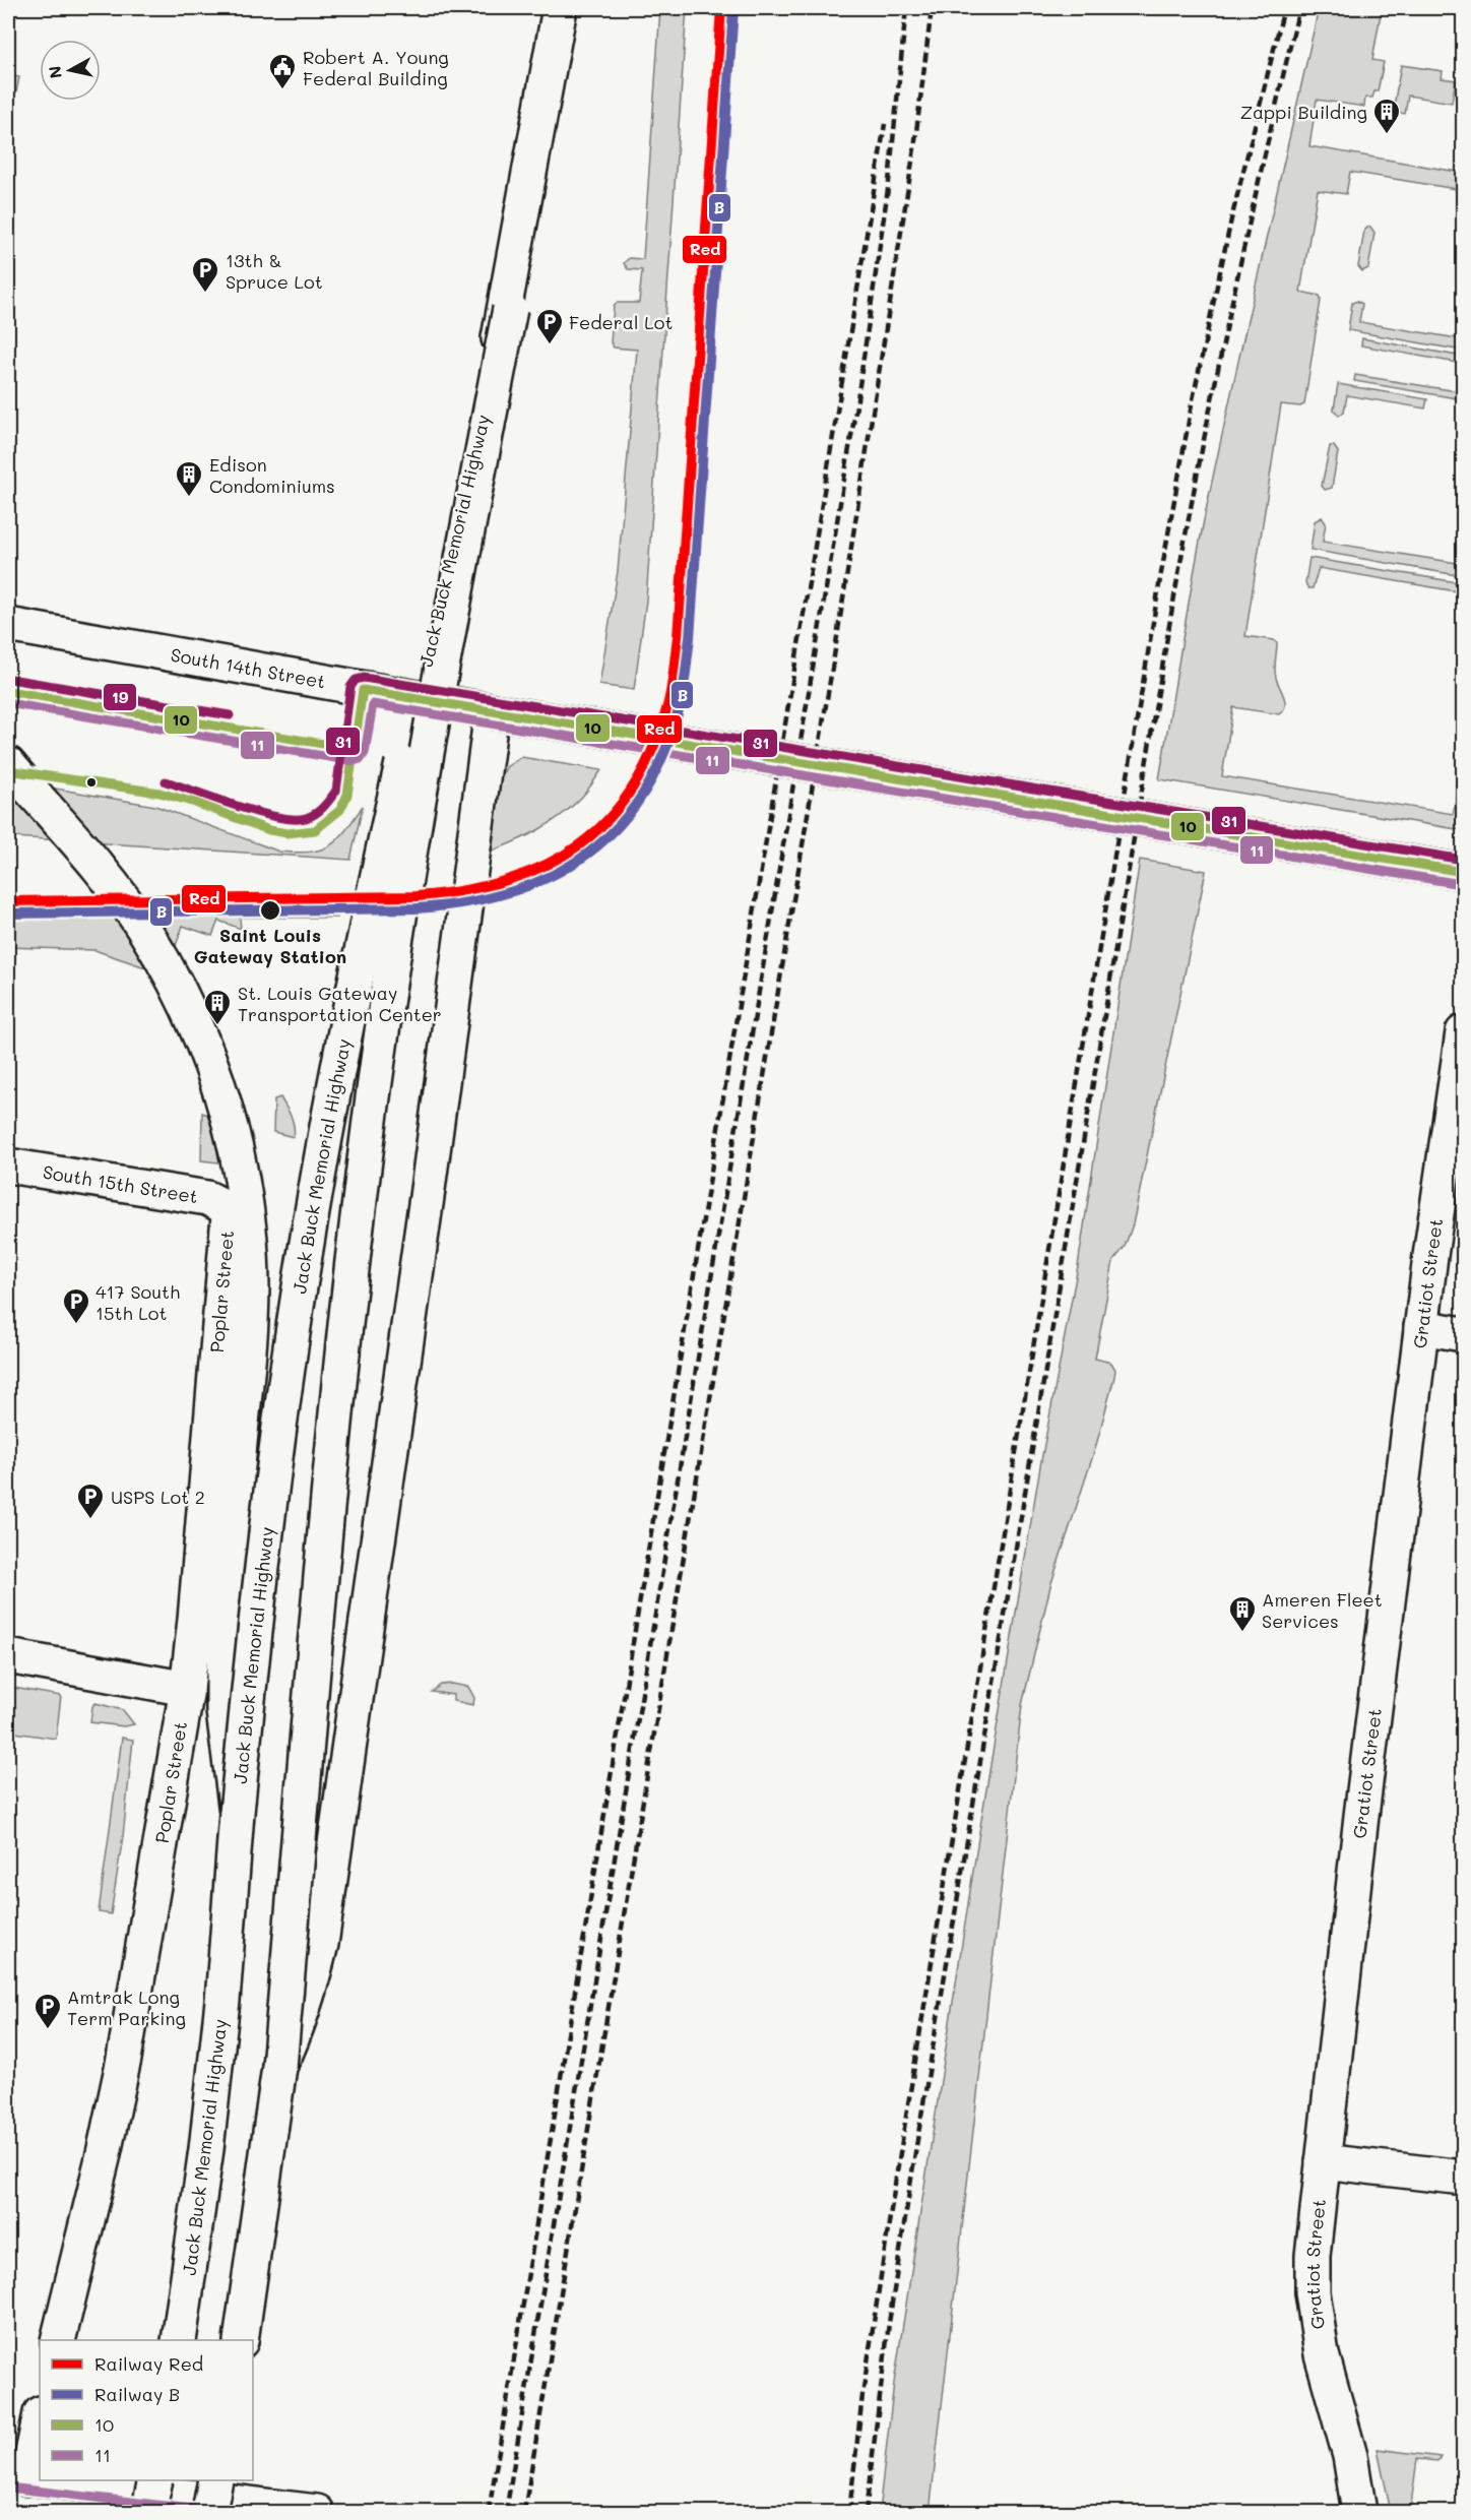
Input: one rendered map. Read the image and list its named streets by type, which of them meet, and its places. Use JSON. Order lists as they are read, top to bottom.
{
  "streets": {
    "main road": [
      "Jack Buck Memorial Highway",
      "South 14th Street",
      "South 15th Street",
      "Gratiot Street",
      "Poplar Street"
    ]
  },
  "crossings": [
    ["South 15th Street", "Poplar Street"]
  ],
  "places": {
    "public building": ["Robert A. Young Federal Building"],
    "building": [
      "Zappi Building",
      "Edison Condominiums",
      "St. Louis Gateway Transportation Center",
      "Ameren Fleet Services"
    ],
    "parking": [
      "13th & Spruce Lot",
      "Federal Lot",
      "417 South 15th Lot",
      "USPS Lot 2",
      "Amtrak Long Term Parking"
    ],
    "other": ["Saint Louis Gateway Station"]
  },
  "lines": [
    "rail line Red",
    "rail line B",
    "transit line 31",
    "transit line 19",
    "transit line 10",
    "transit line 11"
  ],
  "legend": [
    "Railway Red",
    "Railway B",
    "10",
    "11"
  ],
  "north": "left"
}
